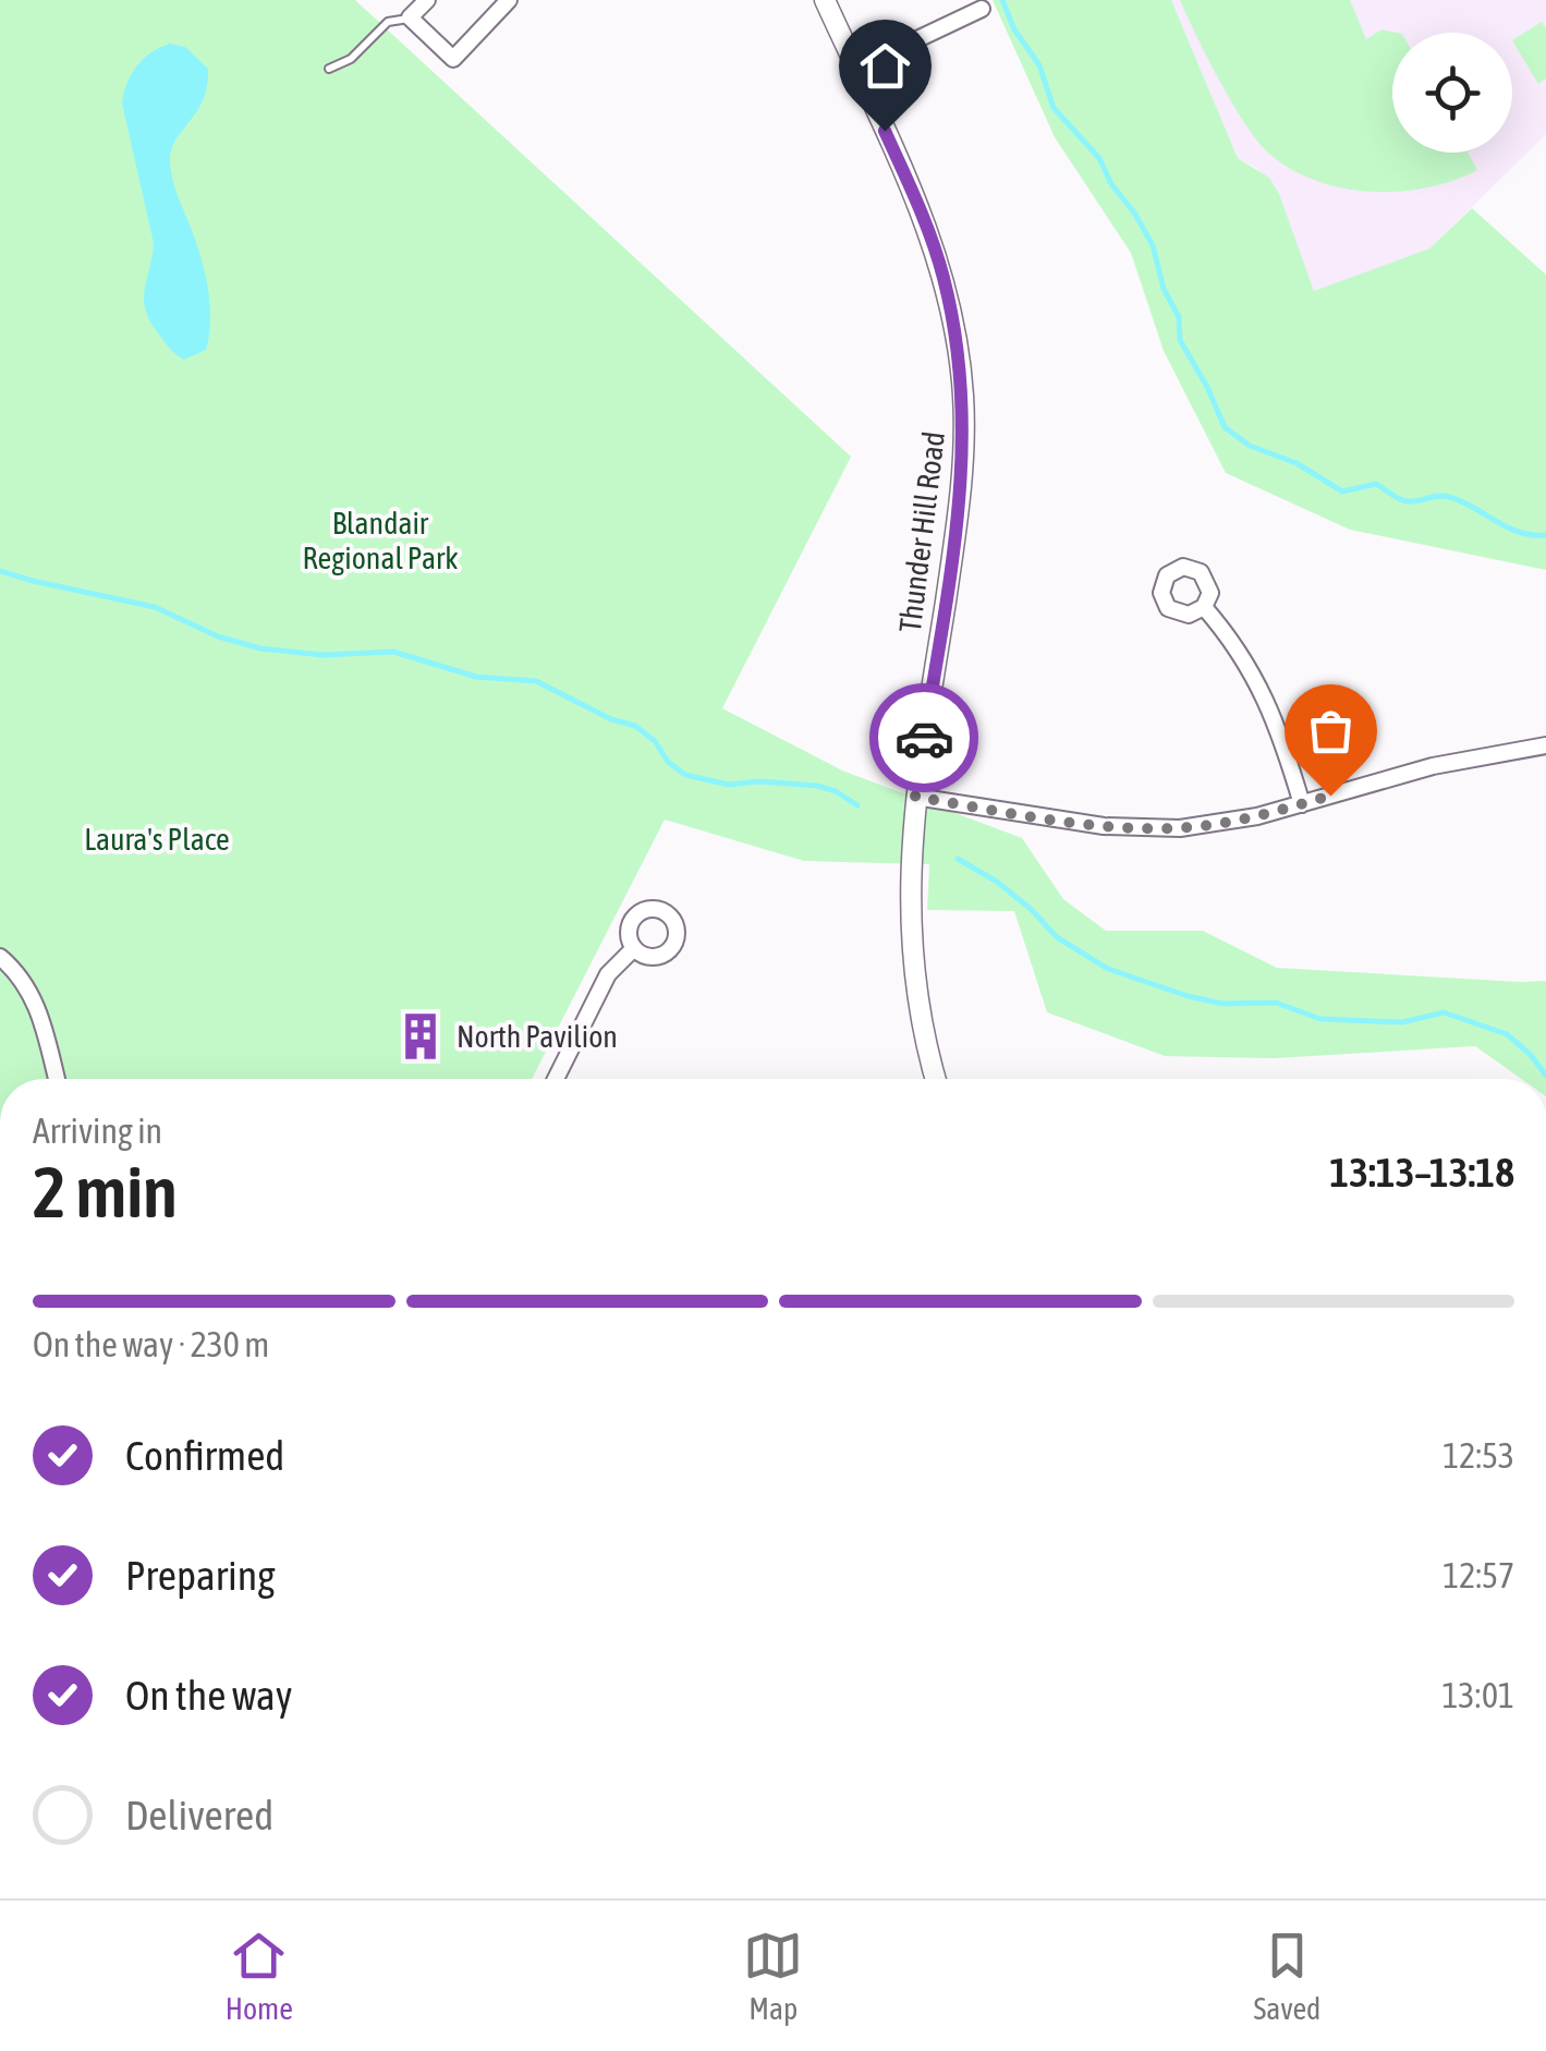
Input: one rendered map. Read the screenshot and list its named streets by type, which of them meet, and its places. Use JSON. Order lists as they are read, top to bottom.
{
  "streets": {
    "street": ["Thunder Hill Road"]
  },
  "parks": ["Blandair Regional Park", "Laura's Place"],
  "places": {
    "building": ["North Pavilion"]
  },
  "page": {
    "heading": ["2 min", "Arriving in", "13:13–13:18"],
    "bar": "On the way · 230 m",
    "list": [
      ["Confirmed", "12:53"],
      ["Preparing", "12:57"],
      ["On the way", "13:01"],
      "Delivered"
    ],
    "tabs": ["Home", "Map", "Saved"]
  }
}
